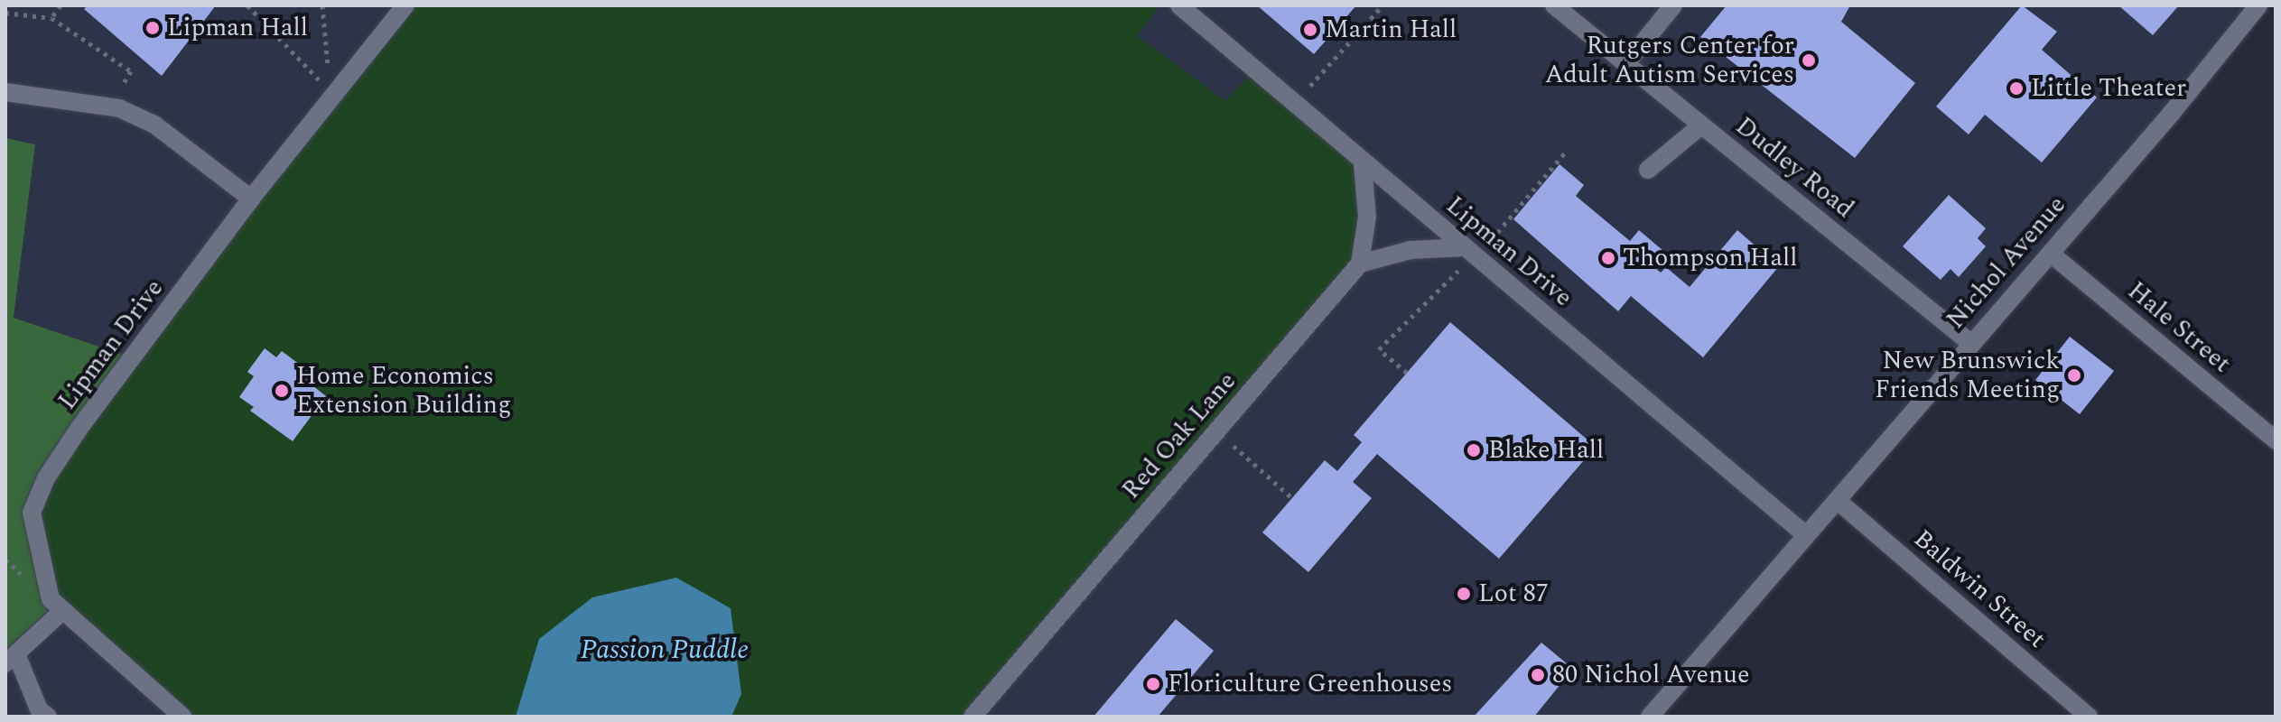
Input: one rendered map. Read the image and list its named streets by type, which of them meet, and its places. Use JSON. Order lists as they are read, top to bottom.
{
  "streets": {
    "street": [
      "Dudley Road",
      "Lipman Drive",
      "Nichol Avenue",
      "Hale Street",
      "Red Oak Lane",
      "Baldwin Street"
    ]
  },
  "crossings": [
    ["Dudley Road", "Nichol Avenue"],
    ["Lipman Drive", "Nichol Avenue"],
    ["Nichol Avenue", "Hale Street"],
    ["Nichol Avenue", "Baldwin Street"]
  ],
  "water": ["Passion Puddle"],
  "places": [
    "Lipman Hall",
    "Martin Hall",
    "Rutgers Center for Adult Autism Services",
    "Little Theater",
    "Thompson Hall",
    "New Brunswick Friends Meeting",
    "Home Economics Extension Building",
    "Blake Hall",
    "Lot 87",
    "80 Nichol Avenue",
    "Floriculture Greenhouses"
  ]
}
